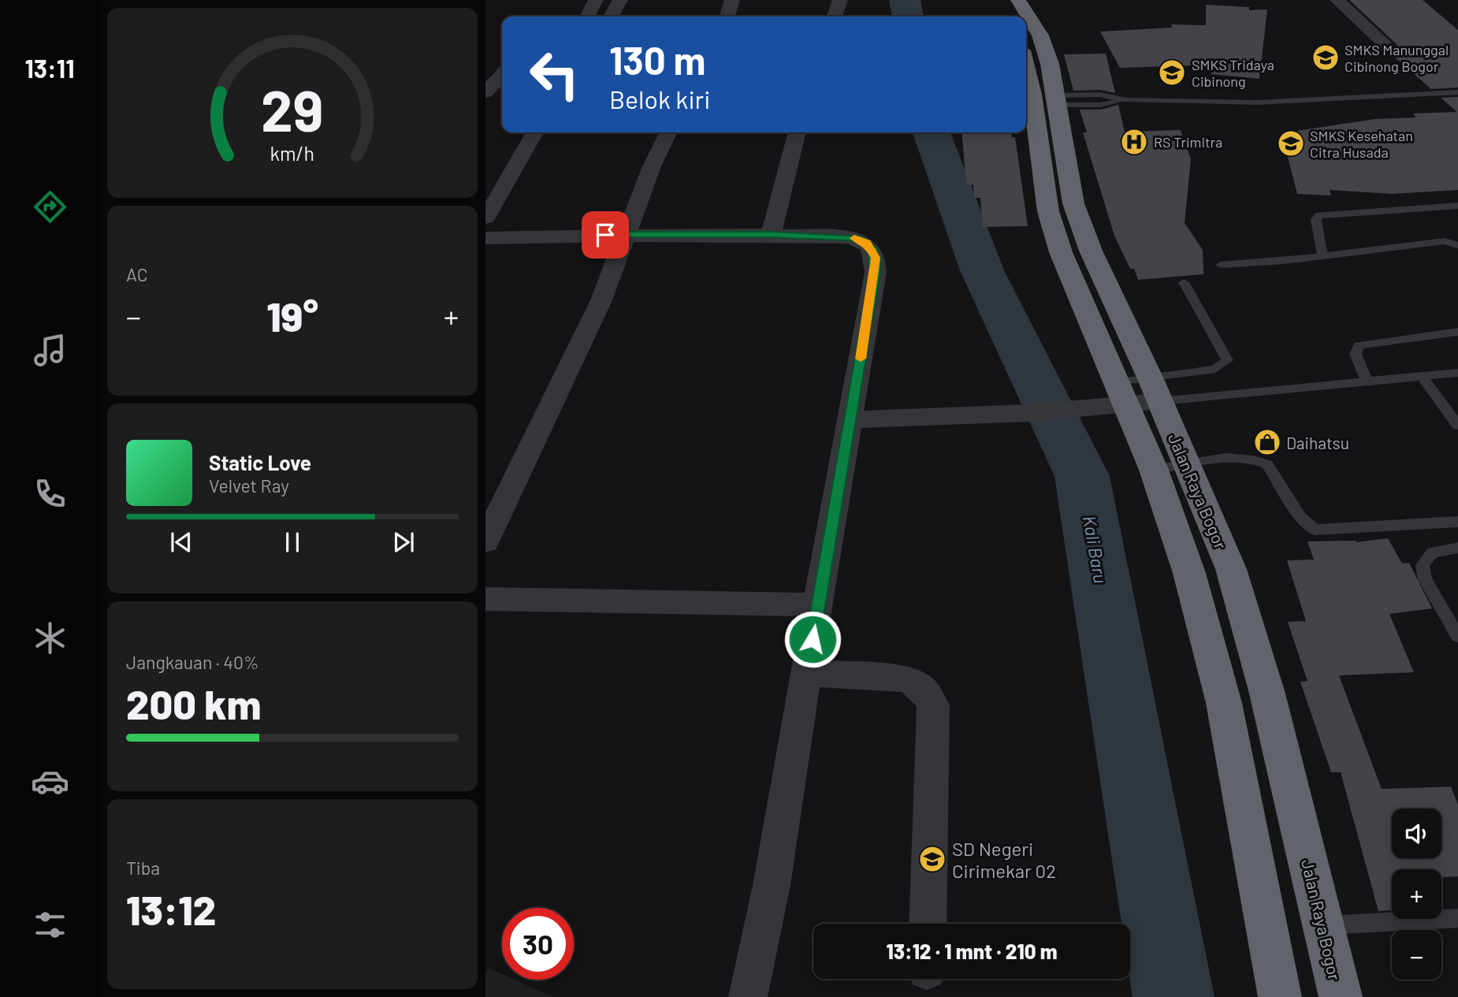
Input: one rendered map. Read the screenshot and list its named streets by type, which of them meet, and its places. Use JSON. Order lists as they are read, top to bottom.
{
  "streets": {
    "highway": ["Jalan Raya Bogor"]
  },
  "water": ["Kali Baru"],
  "places": {
    "school or university": [
      "SMKS Manunggal Cibinong Bogor",
      "SMKS Tridaya Cibinong",
      "SMKS Kesehatan Citra Husada",
      "SD Negeri Cirimekar 02"
    ],
    "hospital": ["RS Trimitra"],
    "shop": ["Daihatsu"]
  },
  "page": {
    "tabs": "13:11",
    "turn": ["130 m", "Belok kiri"],
    "tile": [
      "AC",
      ["Jangkauan · 40%", "200 km"],
      ["Tiba", "13:12"]
    ],
    "heat": ["−", "19°", "+"],
    "song": ["Static Love", "Velvet Ray"],
    "map_buttons": ["+", "−"],
    "limit": "30",
    "trip": "13:12 · 1 mnt · 210 m",
    "gauge": ["29", "km/h"]
  }
}
